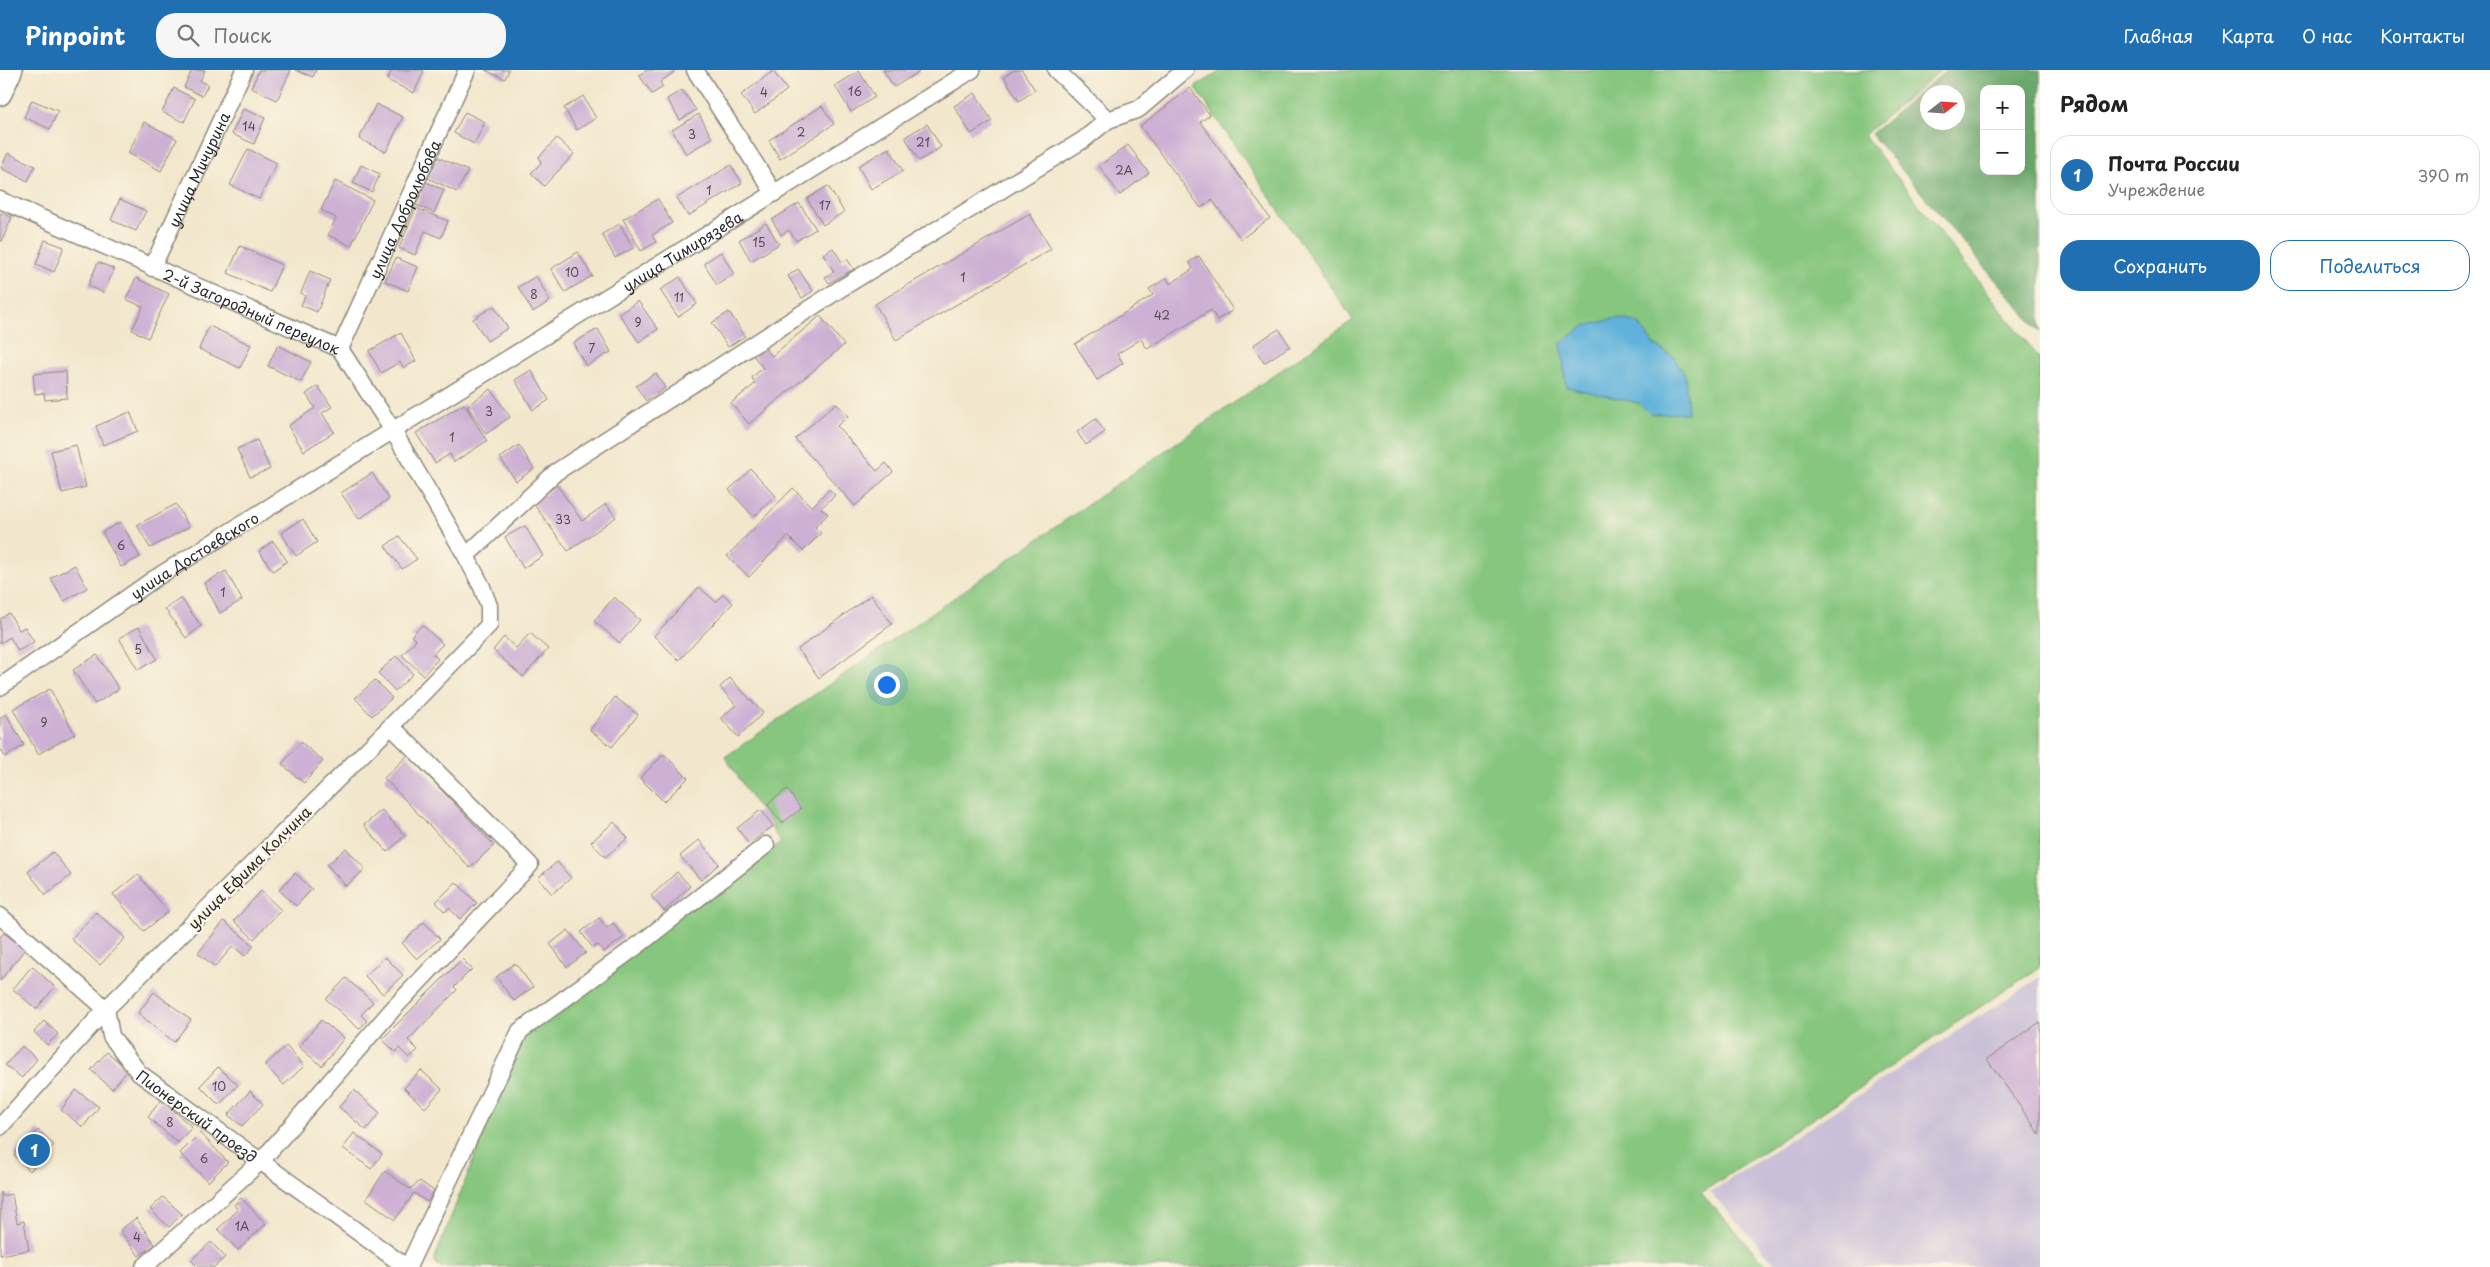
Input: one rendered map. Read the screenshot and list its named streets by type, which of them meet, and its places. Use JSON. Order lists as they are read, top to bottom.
{
  "streets": {
    "street": [
      "улица Мичурина",
      "улица Добролюбова",
      "улица Тимирязева",
      "2-й Загородный переулок",
      "улица Достоевского",
      "улица Ефима Колчина",
      "Пионерский проезд"
    ]
  },
  "crossings": [
    ["улица Мичурина", "2-й Загородный переулок"],
    ["улица Добролюбова", "2-й Загородный переулок"],
    ["улица Тимирязева", "2-й Загородный переулок"],
    ["улица Тимирязева", "улица Достоевского"],
    ["2-й Загородный переулок", "улица Достоевского"],
    ["2-й Загородный переулок", "улица Ефима Колчина"],
    ["улица Ефима Колчина", "Пионерский проезд"]
  ],
  "house_numbers": [
    "16",
    "4",
    "14",
    "2",
    "3",
    "21",
    "2А",
    "1",
    "17",
    "15",
    "10",
    "1",
    "8",
    "11",
    "42",
    "9",
    "7",
    "3",
    "1",
    "33",
    "6",
    "1",
    "5",
    "9",
    "10",
    "8",
    "6",
    "1А",
    "4"
  ],
  "north": "right",
  "page": {
    "header": "Pinpoint",
    "search": "Поиск",
    "nav": [
      "Главная",
      "Карта",
      "О нас",
      "Контакты"
    ],
    "heading": "Рядом",
    "map_buttons": ["+", "−"],
    "list": [
      {
        "mark": "1",
        "name": "Почта России",
        "note": "Учреждение",
        "value": "390 m"
      }
    ],
    "buttons": ["Сохранить", "Поделиться"],
    "pins": "1"
  }
}
